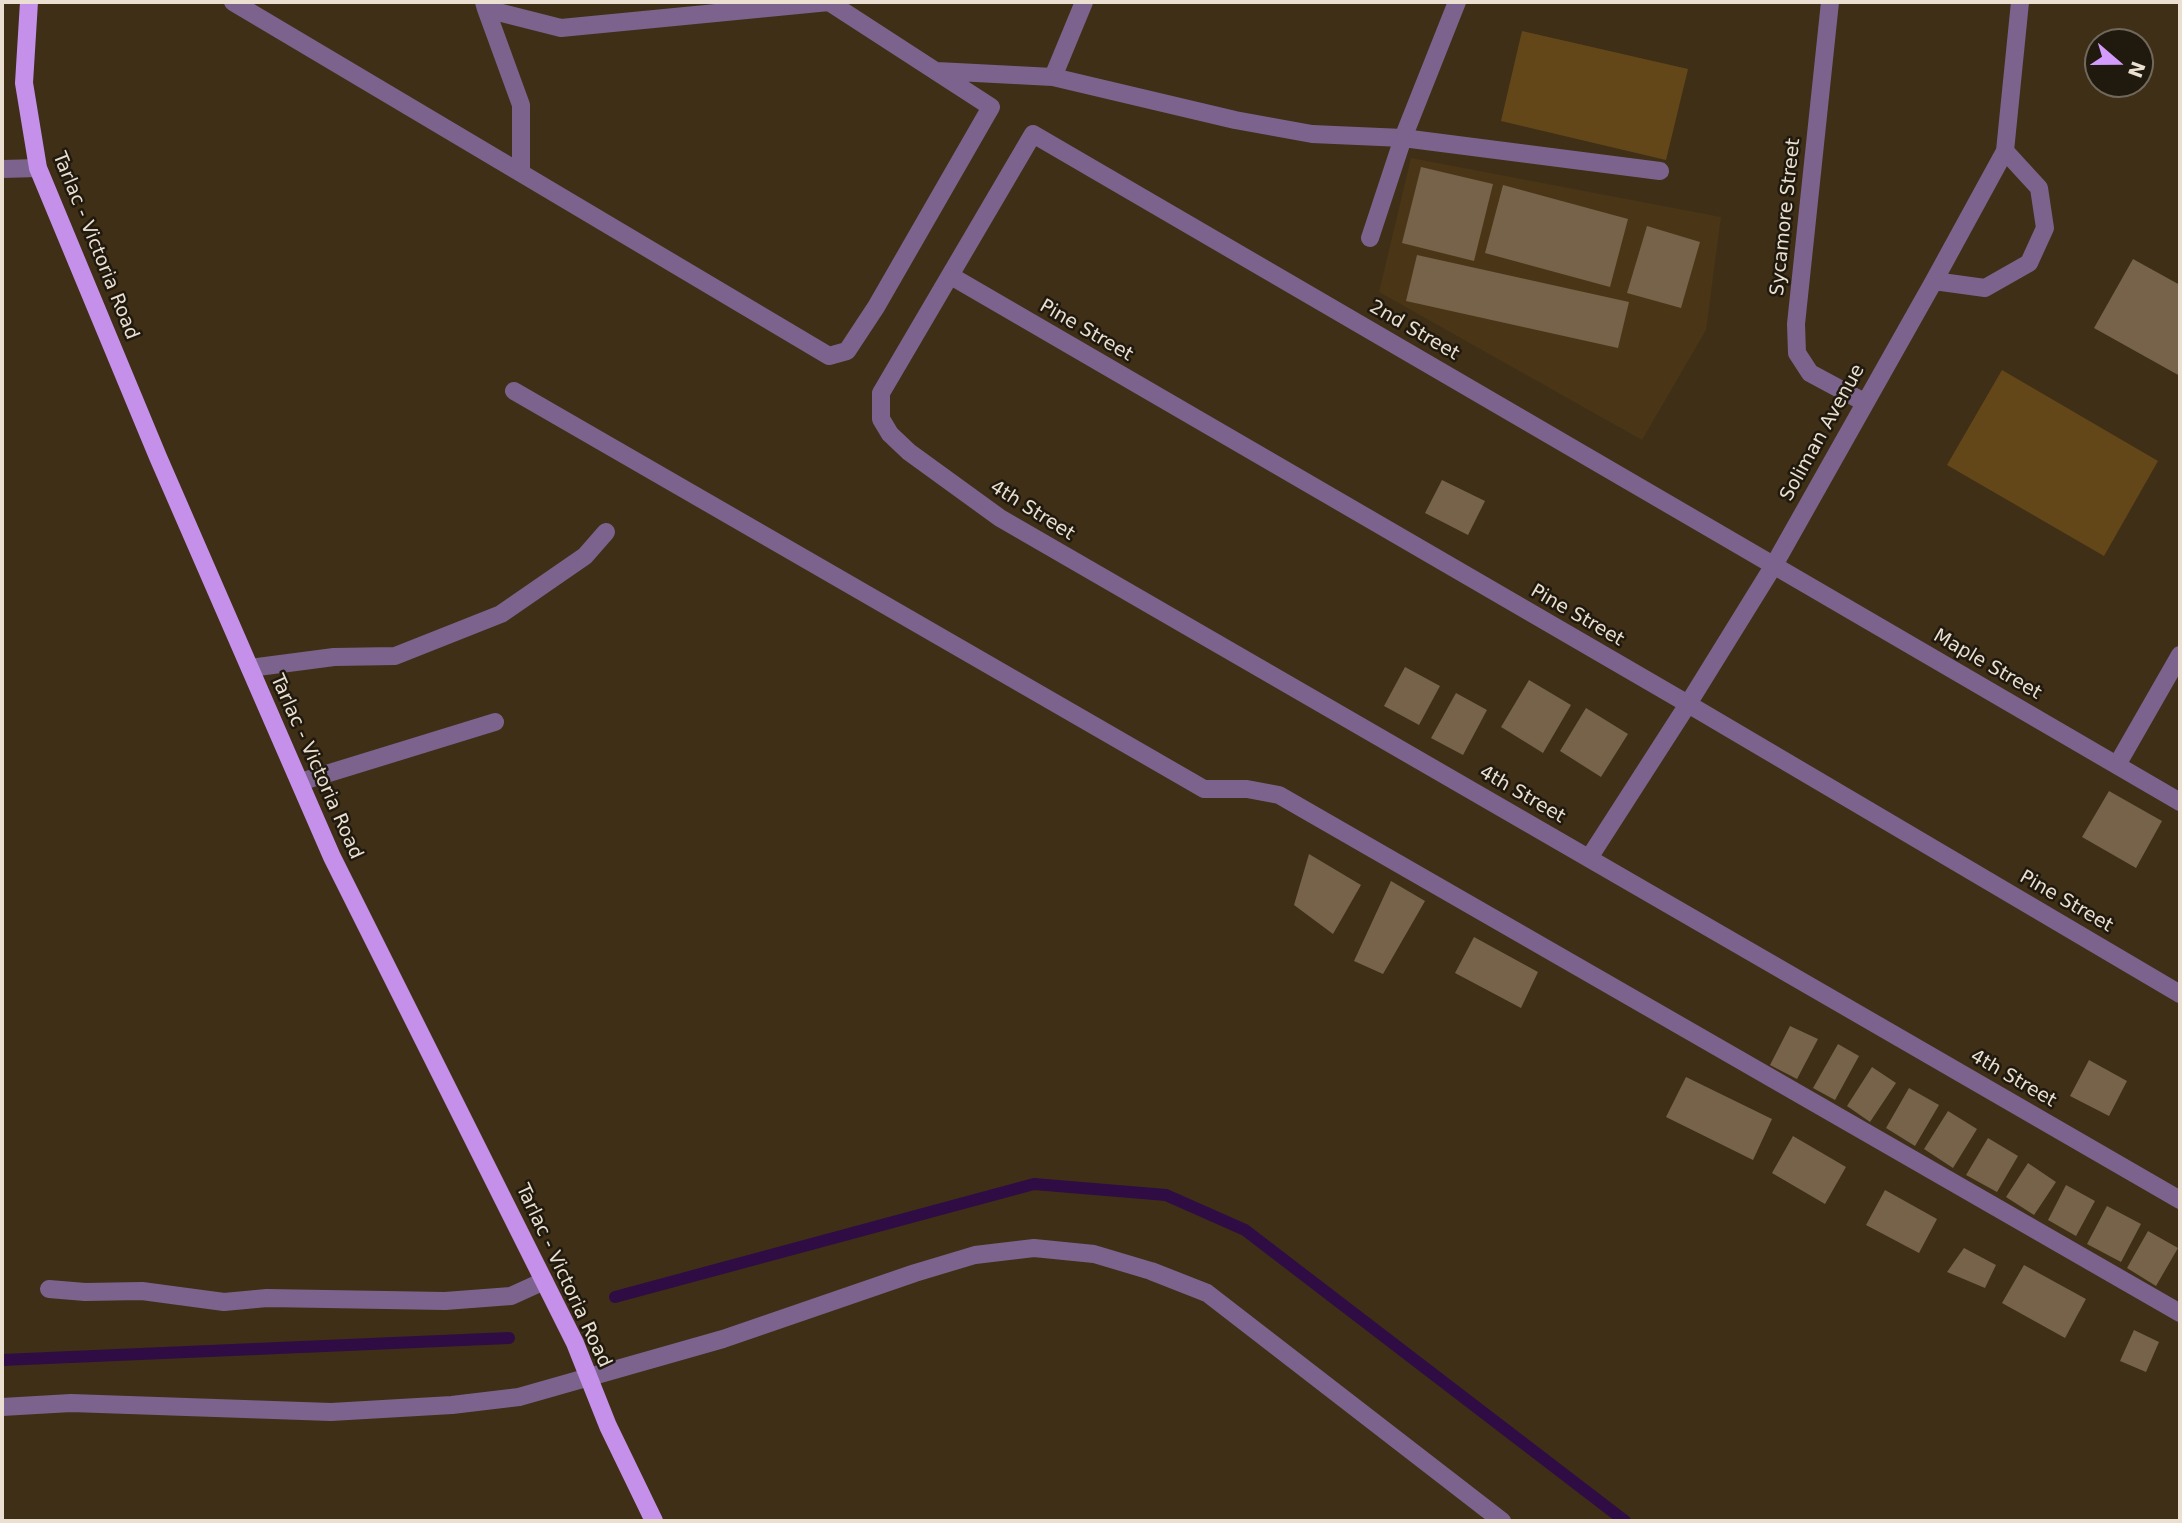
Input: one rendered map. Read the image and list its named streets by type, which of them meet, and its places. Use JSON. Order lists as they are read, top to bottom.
{
  "streets": {
    "main road": ["Tarlac - Victoria Road"],
    "street": [
      "Sycamore Street",
      "Pine Street",
      "2nd Street",
      "Soliman Avenue",
      "4th Street",
      "Maple Street"
    ]
  },
  "crossings": [
    ["Sycamore Street", "Soliman Avenue"],
    ["Pine Street", "2nd Street"],
    ["Pine Street", "Soliman Avenue"],
    ["Pine Street", "4th Street"],
    ["2nd Street", "Soliman Avenue"],
    ["2nd Street", "4th Street"],
    ["2nd Street", "Maple Street"],
    ["Soliman Avenue", "4th Street"],
    ["Soliman Avenue", "Maple Street"]
  ],
  "north": "right"
}
